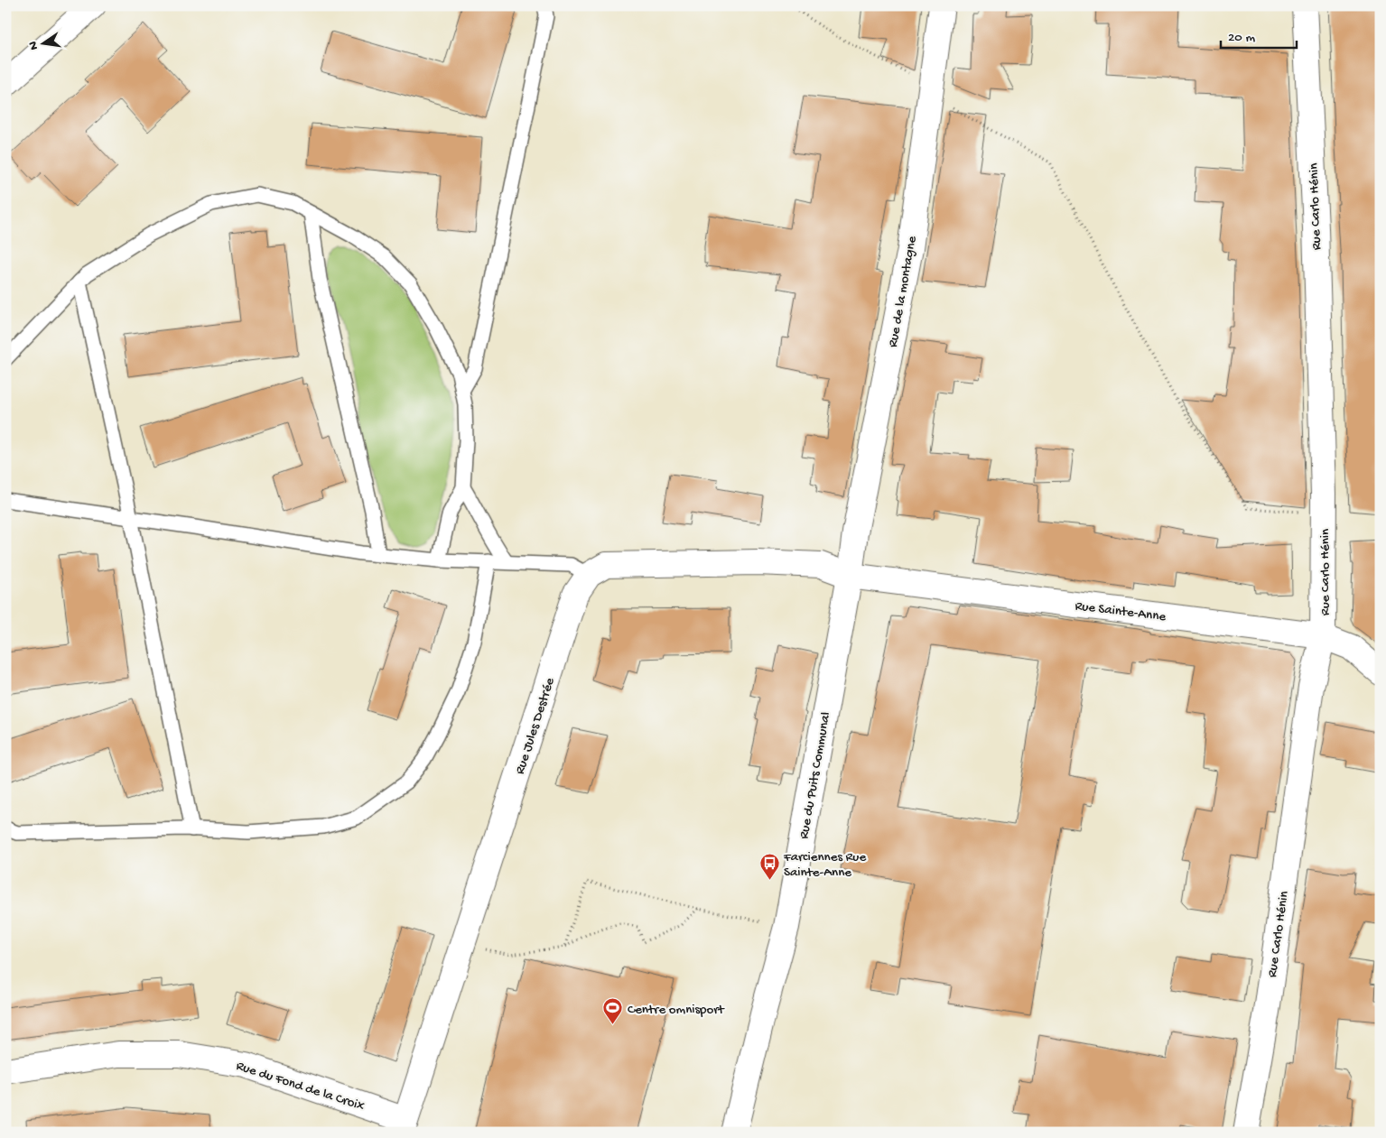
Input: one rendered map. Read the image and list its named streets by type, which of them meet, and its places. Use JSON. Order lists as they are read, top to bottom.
{
  "streets": {
    "street": [
      "Rue Carlo Hénin",
      "Rue de la montagne",
      "Rue Sainte-Anne",
      "Rue Jules Destrée",
      "Rue du Puits Communal",
      "Rue du Fond de la Croix"
    ]
  },
  "crossings": [
    ["Rue Carlo Hénin", "Rue Sainte-Anne"],
    ["Rue de la montagne", "Rue Sainte-Anne"],
    ["Rue de la montagne", "Rue Jules Destrée"],
    ["Rue de la montagne", "Rue du Puits Communal"],
    ["Rue Sainte-Anne", "Rue Jules Destrée"],
    ["Rue Sainte-Anne", "Rue du Puits Communal"],
    ["Rue Jules Destrée", "Rue du Puits Communal"],
    ["Rue Jules Destrée", "Rue du Fond de la Croix"]
  ],
  "places": {
    "bus stop": ["Farciennes Rue Sainte-Anne"],
    "sports": ["Centre omnisport"]
  },
  "scale_bar": "20 m",
  "north": "left"
}
